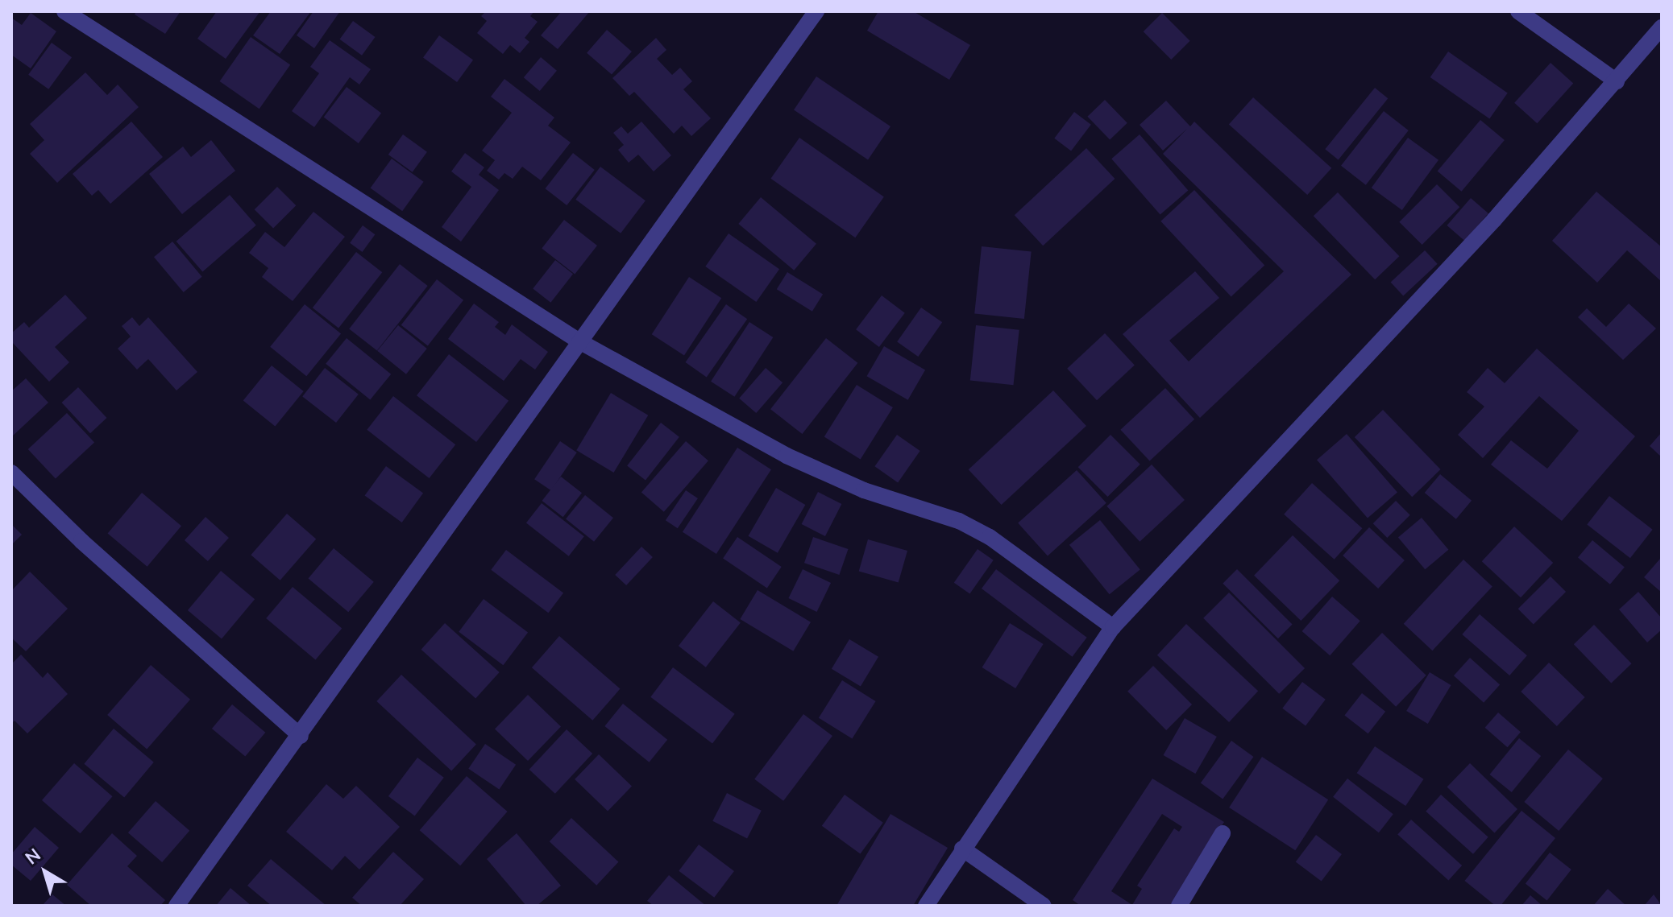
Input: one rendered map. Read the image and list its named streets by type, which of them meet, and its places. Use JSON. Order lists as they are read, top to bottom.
{
  "north": "top left"
}
